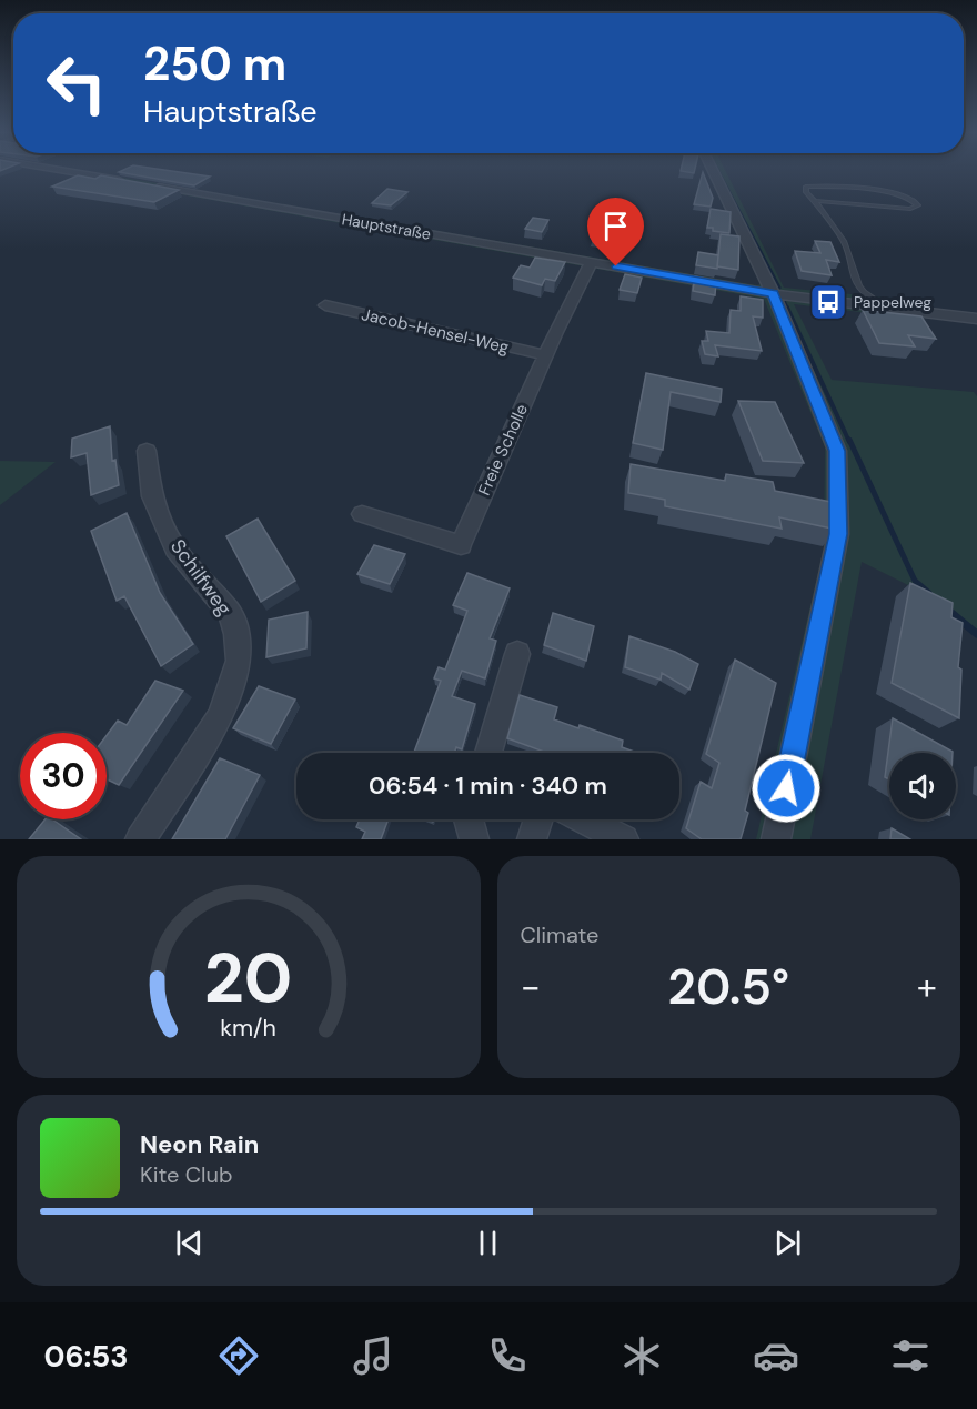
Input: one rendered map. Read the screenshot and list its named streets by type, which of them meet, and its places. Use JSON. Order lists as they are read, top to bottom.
{
  "streets": {
    "street": [
      "Hauptstraße",
      "Jacob-Hensel-Weg",
      "Freie Scholle",
      "Schilfweg"
    ]
  },
  "crossings": [
    ["Hauptstraße", "Freie Scholle"],
    ["Jacob-Hensel-Weg", "Freie Scholle"]
  ],
  "places": {
    "bus stop": ["Pappelweg"]
  },
  "page": {
    "turn": ["250 m", "Hauptstraße"],
    "limit": "30",
    "trip": "06:54 · 1 min · 340 m",
    "tile": "Climate",
    "heat": ["−", "20.5°", "+"],
    "song": ["Neon Rain", "Kite Club"],
    "tabs": "06:53",
    "gauge": ["20", "km/h"]
  }
}
